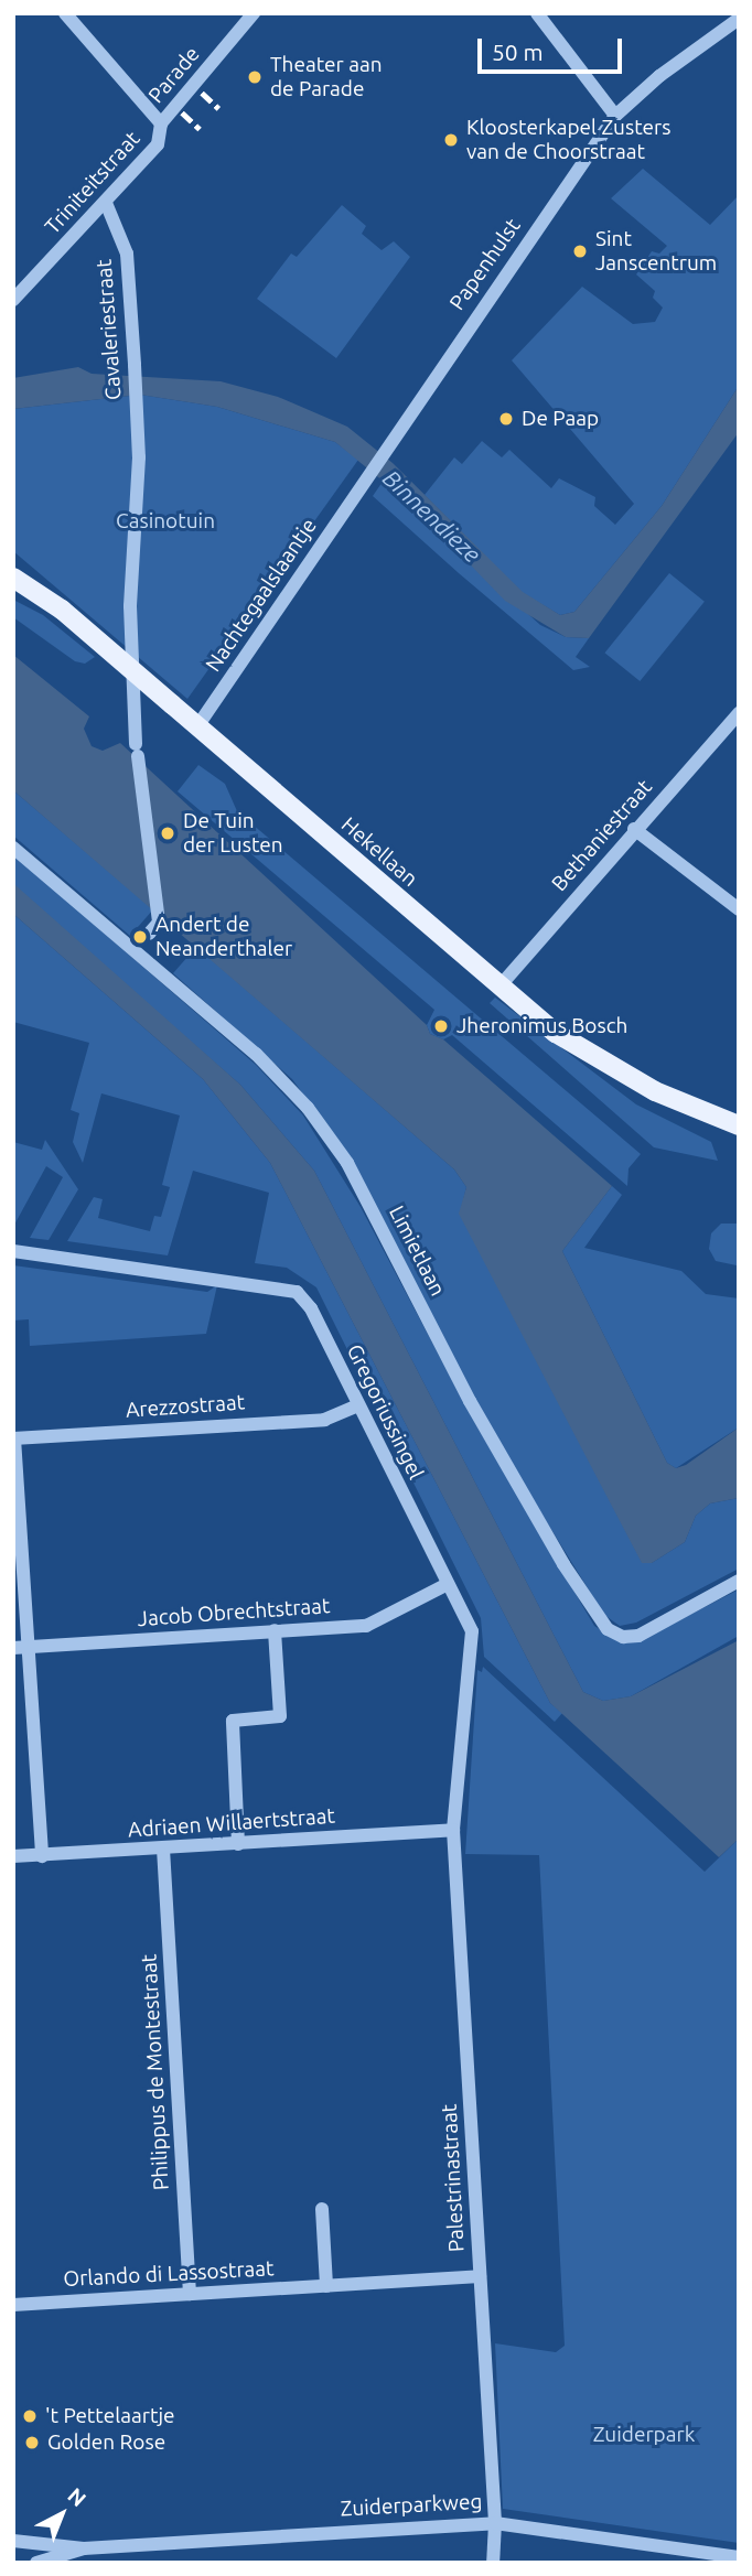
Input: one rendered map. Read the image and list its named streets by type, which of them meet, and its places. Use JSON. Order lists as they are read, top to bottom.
{
  "streets": {
    "main road": ["Hekellaan"],
    "street": [
      "Parade",
      "Triniteitstraat",
      "Papenhulst",
      "Cavaleriestraat",
      "Nachtegaalslaantje",
      "Bethaniestraat",
      "Limietlaan",
      "Arezzostraat",
      "Gregoriussingel",
      "Jacob Obrechtstraat",
      "Adriaen Willaertstraat",
      "Philippus de Montestraat",
      "Palestrinastraat",
      "Orlando di Lassostraat",
      "Zuiderparkweg"
    ]
  },
  "crossings": [
    ["Parade", "Triniteitstraat"],
    ["Triniteitstraat", "Cavaleriestraat"],
    ["Papenhulst", "Nachtegaalslaantje"],
    ["Nachtegaalslaantje", "Hekellaan"],
    ["Bethaniestraat", "Hekellaan"],
    ["Arezzostraat", "Gregoriussingel"],
    ["Gregoriussingel", "Jacob Obrechtstraat"],
    ["Gregoriussingel", "Adriaen Willaertstraat"],
    ["Gregoriussingel", "Palestrinastraat"],
    ["Adriaen Willaertstraat", "Philippus de Montestraat"],
    ["Adriaen Willaertstraat", "Palestrinastraat"],
    ["Philippus de Montestraat", "Orlando di Lassostraat"],
    ["Palestrinastraat", "Orlando di Lassostraat"],
    ["Palestrinastraat", "Zuiderparkweg"]
  ],
  "water": ["Binnendieze"],
  "parks": ["Casinotuin", "Zuiderpark"],
  "places": [
    "Theater aan de Parade",
    "Kloosterkapel Zusters van de Choorstraat",
    "Sint Janscentrum",
    "De Paap",
    "De Tuin der Lusten",
    "Andert de Neanderthaler",
    "Jheronimus Bosch",
    "'t Pettelaartje",
    "Golden Rose"
  ],
  "scale_bar": "50 m",
  "north": "top right"
}
